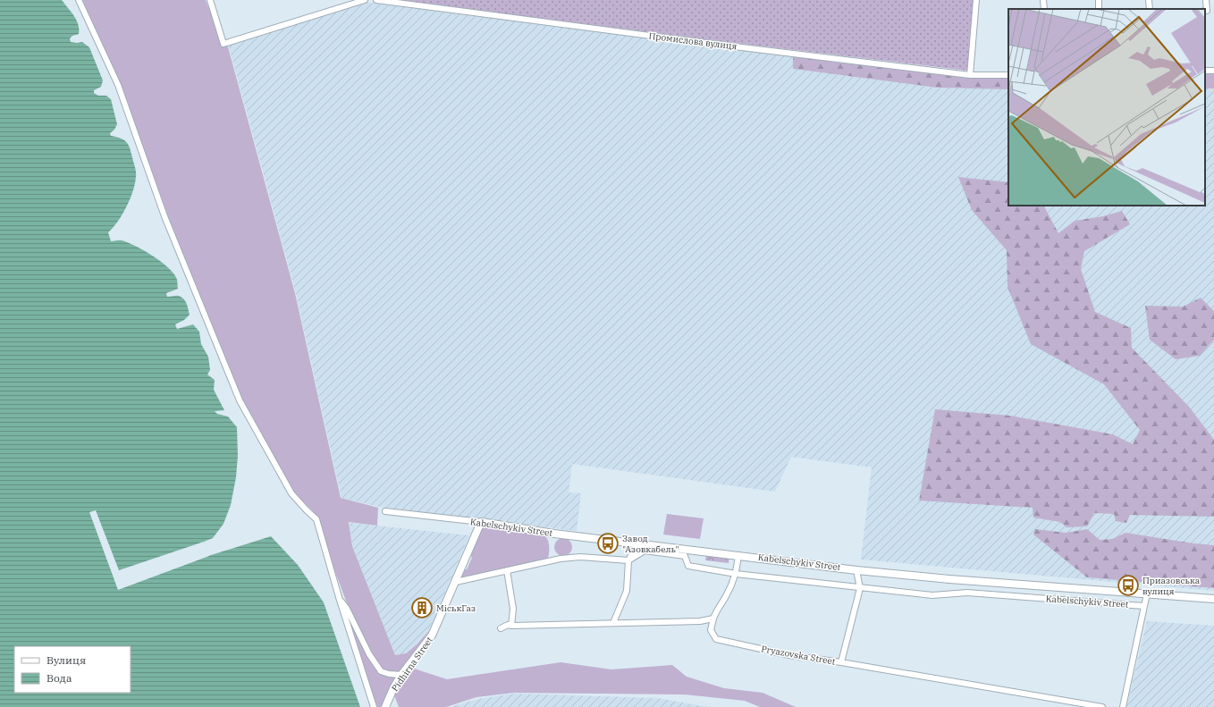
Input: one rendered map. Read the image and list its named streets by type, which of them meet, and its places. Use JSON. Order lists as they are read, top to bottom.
{
  "streets": {
    "street": [
      "Промислова вулиця",
      "Kabelschykiv Street",
      "Pryazovska Street",
      "Pidhirna Street"
    ]
  },
  "crossings": [
    ["Kabelschykiv Street", "Pidhirna Street"]
  ],
  "places": {
    "bus stop": ["Завод \"Азовкабель\"", "Приазовська вулиця"],
    "building": ["МіськГаз"]
  },
  "legend": ["Вулиця", "Вода"]
}
